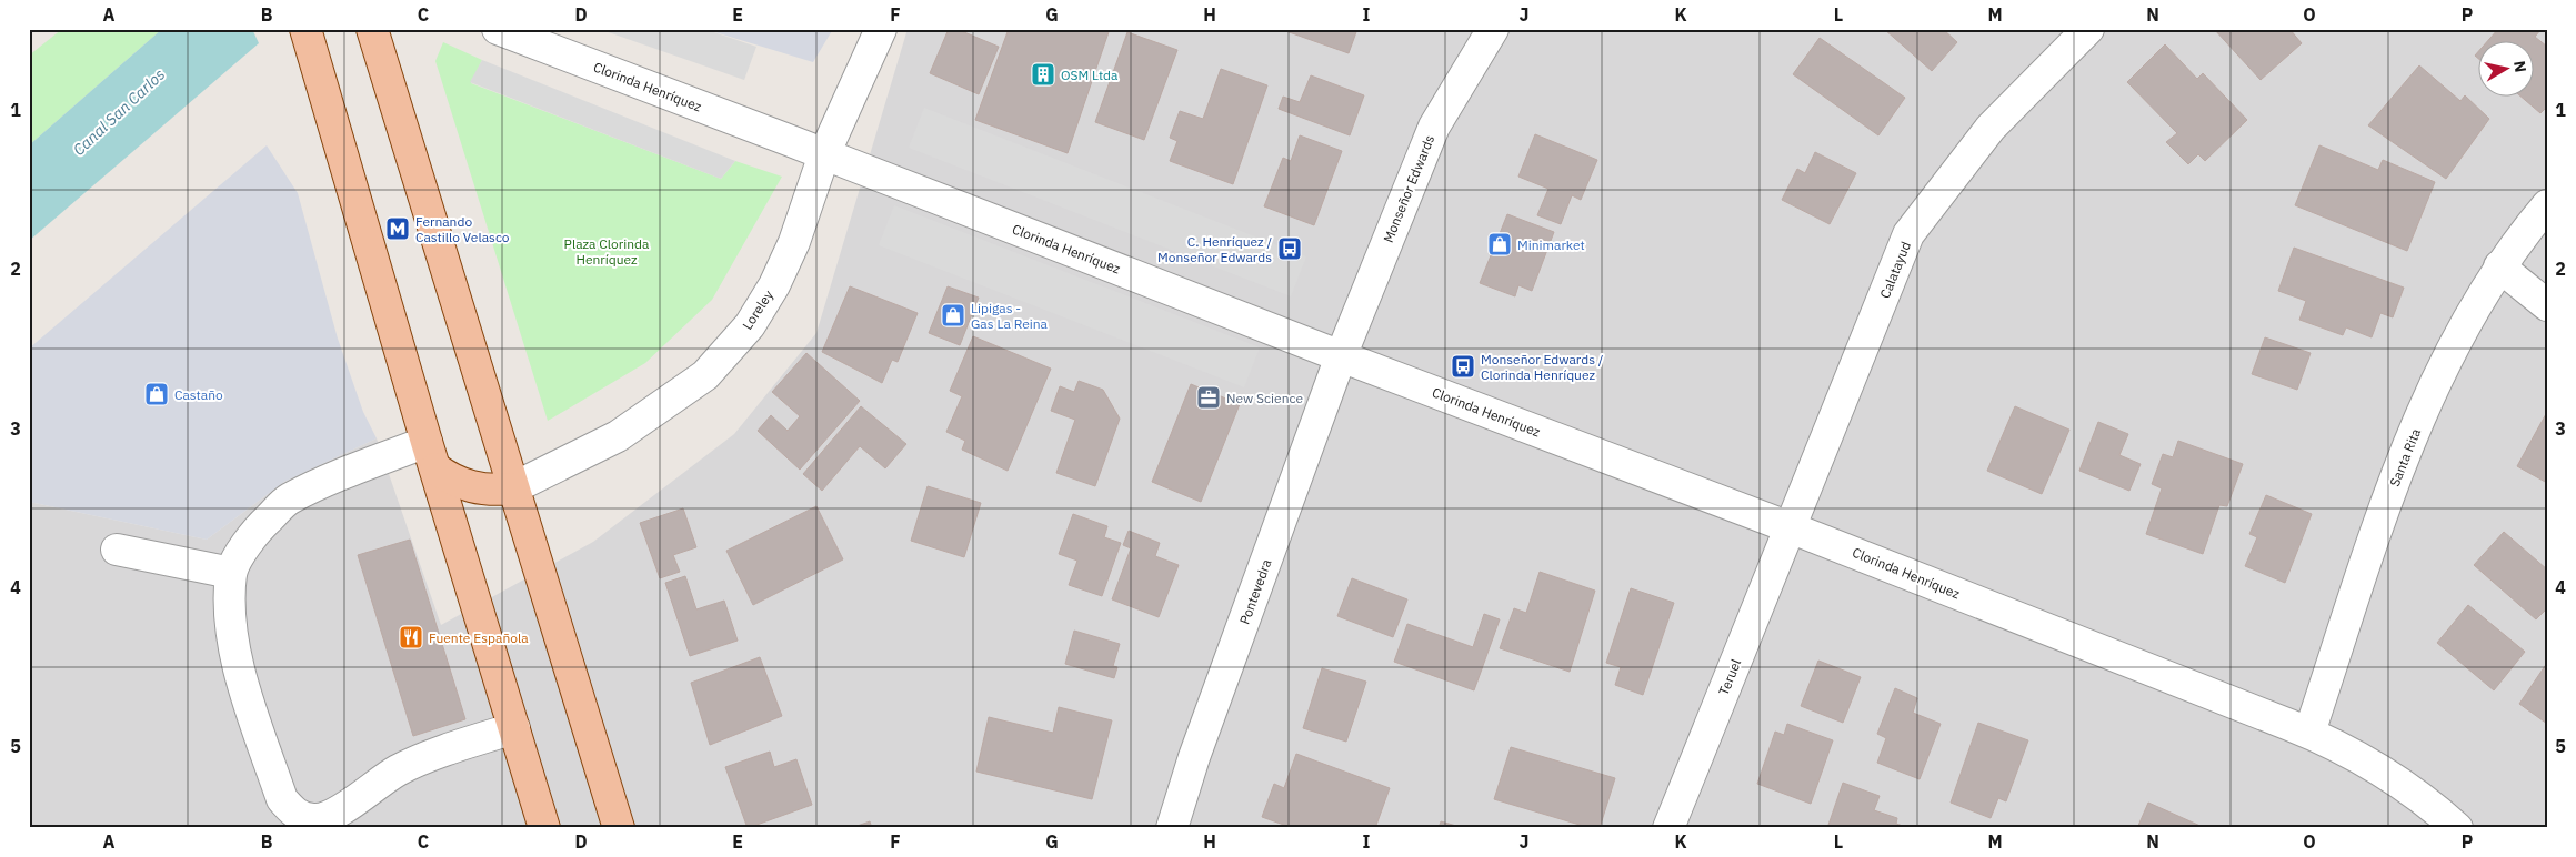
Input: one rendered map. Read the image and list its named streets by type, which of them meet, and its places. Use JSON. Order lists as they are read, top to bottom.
{
  "streets": {
    "street": [
      "Clorinda Henríquez",
      "Monseñor Edwards",
      "Calatayud",
      "Loreley",
      "Santa Rita",
      "Pontevedra",
      "Teruel"
    ]
  },
  "crossings": [
    ["Clorinda Henríquez", "Monseñor Edwards"],
    ["Clorinda Henríquez", "Calatayud"],
    ["Clorinda Henríquez", "Loreley"],
    ["Clorinda Henríquez", "Santa Rita"],
    ["Clorinda Henríquez", "Pontevedra"],
    ["Clorinda Henríquez", "Teruel"],
    ["Monseñor Edwards", "Pontevedra"],
    ["Calatayud", "Teruel"]
  ],
  "water": ["Canal San Carlos"],
  "parks": ["Plaza Clorinda Henríquez"],
  "places": {
    "building": ["OSM Ltda"],
    "metro station": ["Fernando Castillo Velasco"],
    "shop": ["Minimarket", "Lipigas - Gas La Reina", "Castaño"],
    "bus stop": ["C. Henríquez / Monseñor Edwards", "Monseñor Edwards / Clorinda Henríquez"],
    "office": ["New Science"],
    "restaurant": ["Fuente Española"]
  },
  "north": "right",
  "grid": {
    "columns": [
      "A",
      "B",
      "C",
      "D",
      "E",
      "F",
      "G",
      "H",
      "I",
      "J",
      "K",
      "L",
      "M",
      "N",
      "O",
      "P"
    ],
    "rows": [
      "1",
      "2",
      "3",
      "4",
      "5"
    ]
  }
}
